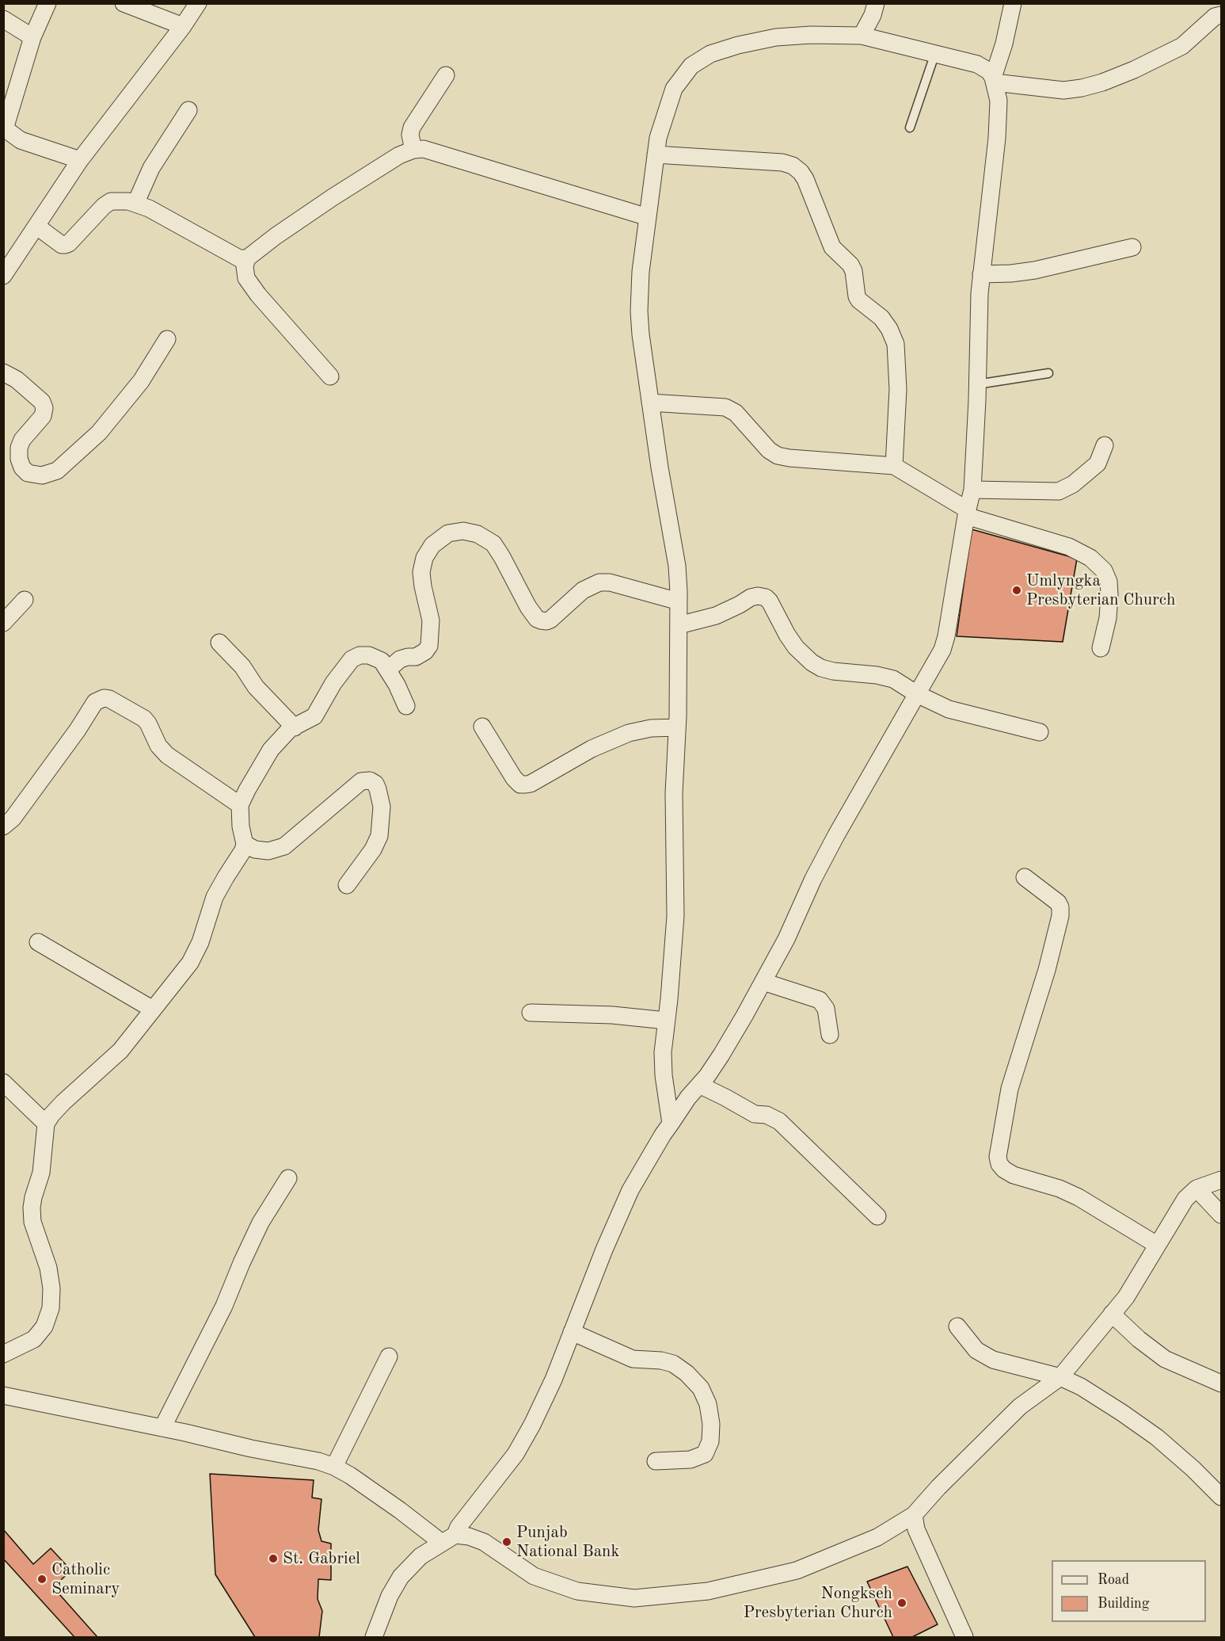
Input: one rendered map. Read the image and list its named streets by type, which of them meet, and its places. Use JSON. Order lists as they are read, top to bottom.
{
  "places": [
    "Umlyngka Presbyterian Church",
    "Punjab National Bank",
    "St. Gabriel",
    "Catholic Seminary",
    "Nongkseh Presbyterian Church"
  ],
  "legend": ["Road", "Building"]
}
